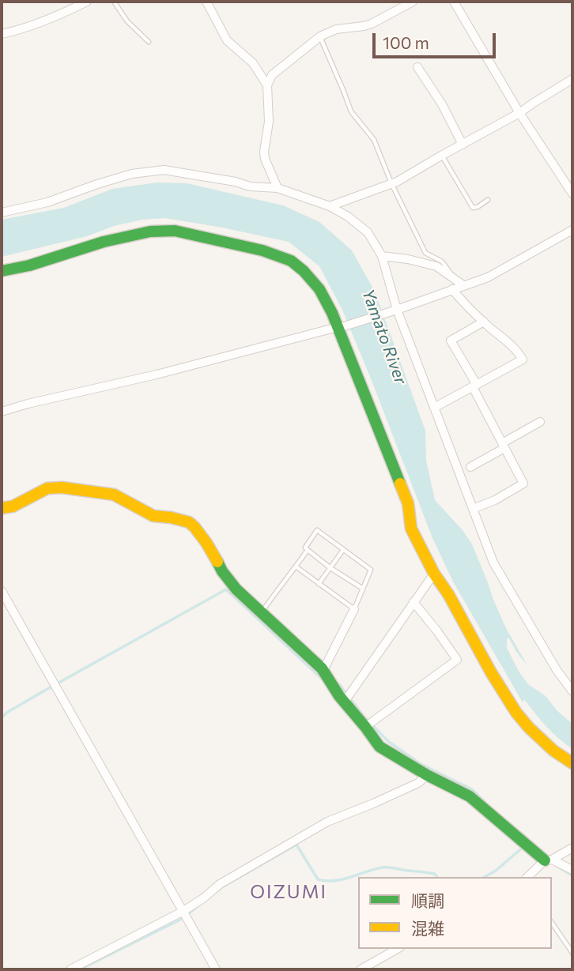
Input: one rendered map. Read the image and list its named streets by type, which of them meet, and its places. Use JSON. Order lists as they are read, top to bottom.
{
  "districts": ["OIZUMI"],
  "water": ["Yamato River"],
  "legend": ["順調", "混雑"],
  "scale_bar": "100 m"
}
